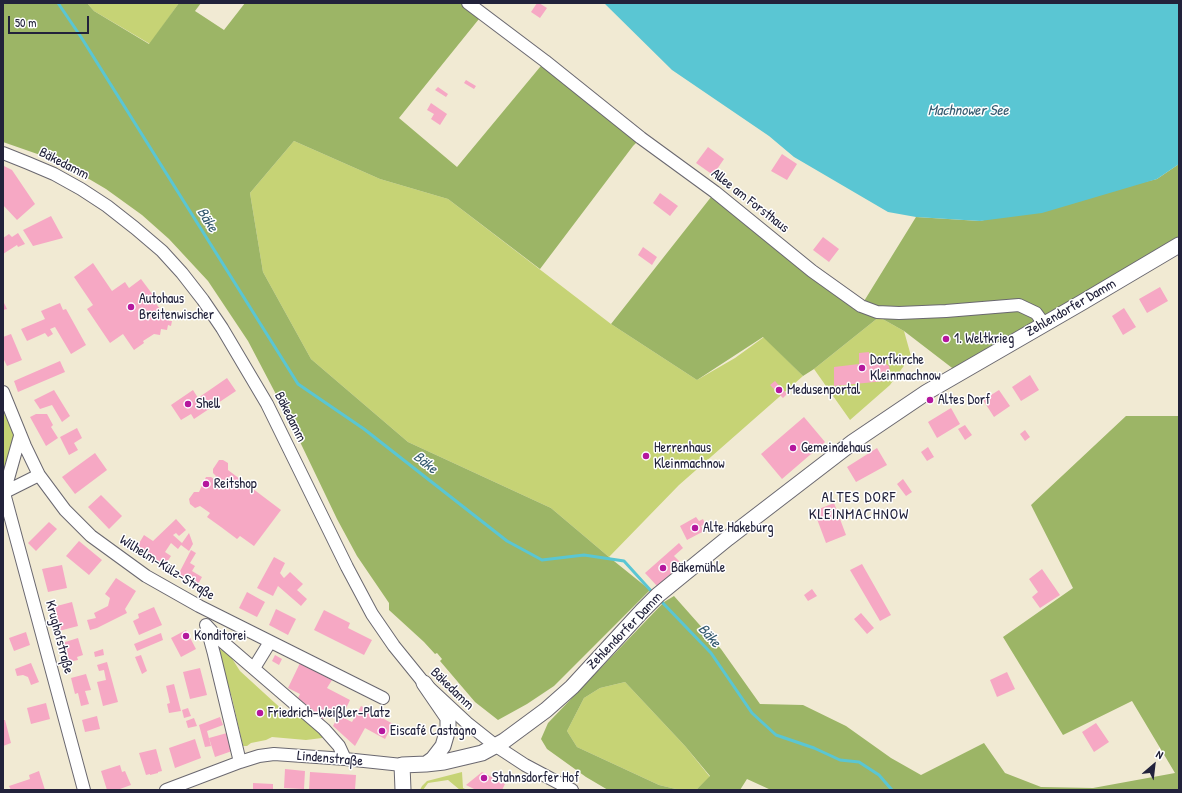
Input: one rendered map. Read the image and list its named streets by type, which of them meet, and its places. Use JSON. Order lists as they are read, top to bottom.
{
  "streets": {
    "main road": ["Zehlendorfer Damm", "Lindenstraße"],
    "street": [
      "Bäkedamm",
      "Allee am Forsthaus",
      "Wilhelm-Külz-Straße",
      "Krughofstraße"
    ]
  },
  "crossings": [
    ["Bäkedamm", "Zehlendorfer Damm"],
    ["Bäkedamm", "Lindenstraße"],
    ["Allee am Forsthaus", "Zehlendorfer Damm"],
    ["Zehlendorfer Damm", "Lindenstraße"]
  ],
  "districts": ["ALTES DORF KLEINMACHNOW"],
  "water": ["Machnower See", "Bäke"],
  "places": [
    "Autohaus Breitenwischer",
    "1. Weltkrieg",
    "Dorfkirche Kleinmachnow",
    "Medusenportal",
    "Altes Dorf",
    "Shell",
    "Gemeindehaus",
    "Herrenhaus Kleinmachnow",
    "Reitshop",
    "Alte Hakeburg",
    "Bäkemühle",
    "Konditorei",
    "Friedrich-Weißler-Platz",
    "Eiscafé Castagno",
    "Stahnsdorfer Hof"
  ],
  "scale_bar": "50 m",
  "north": "top right"
}
